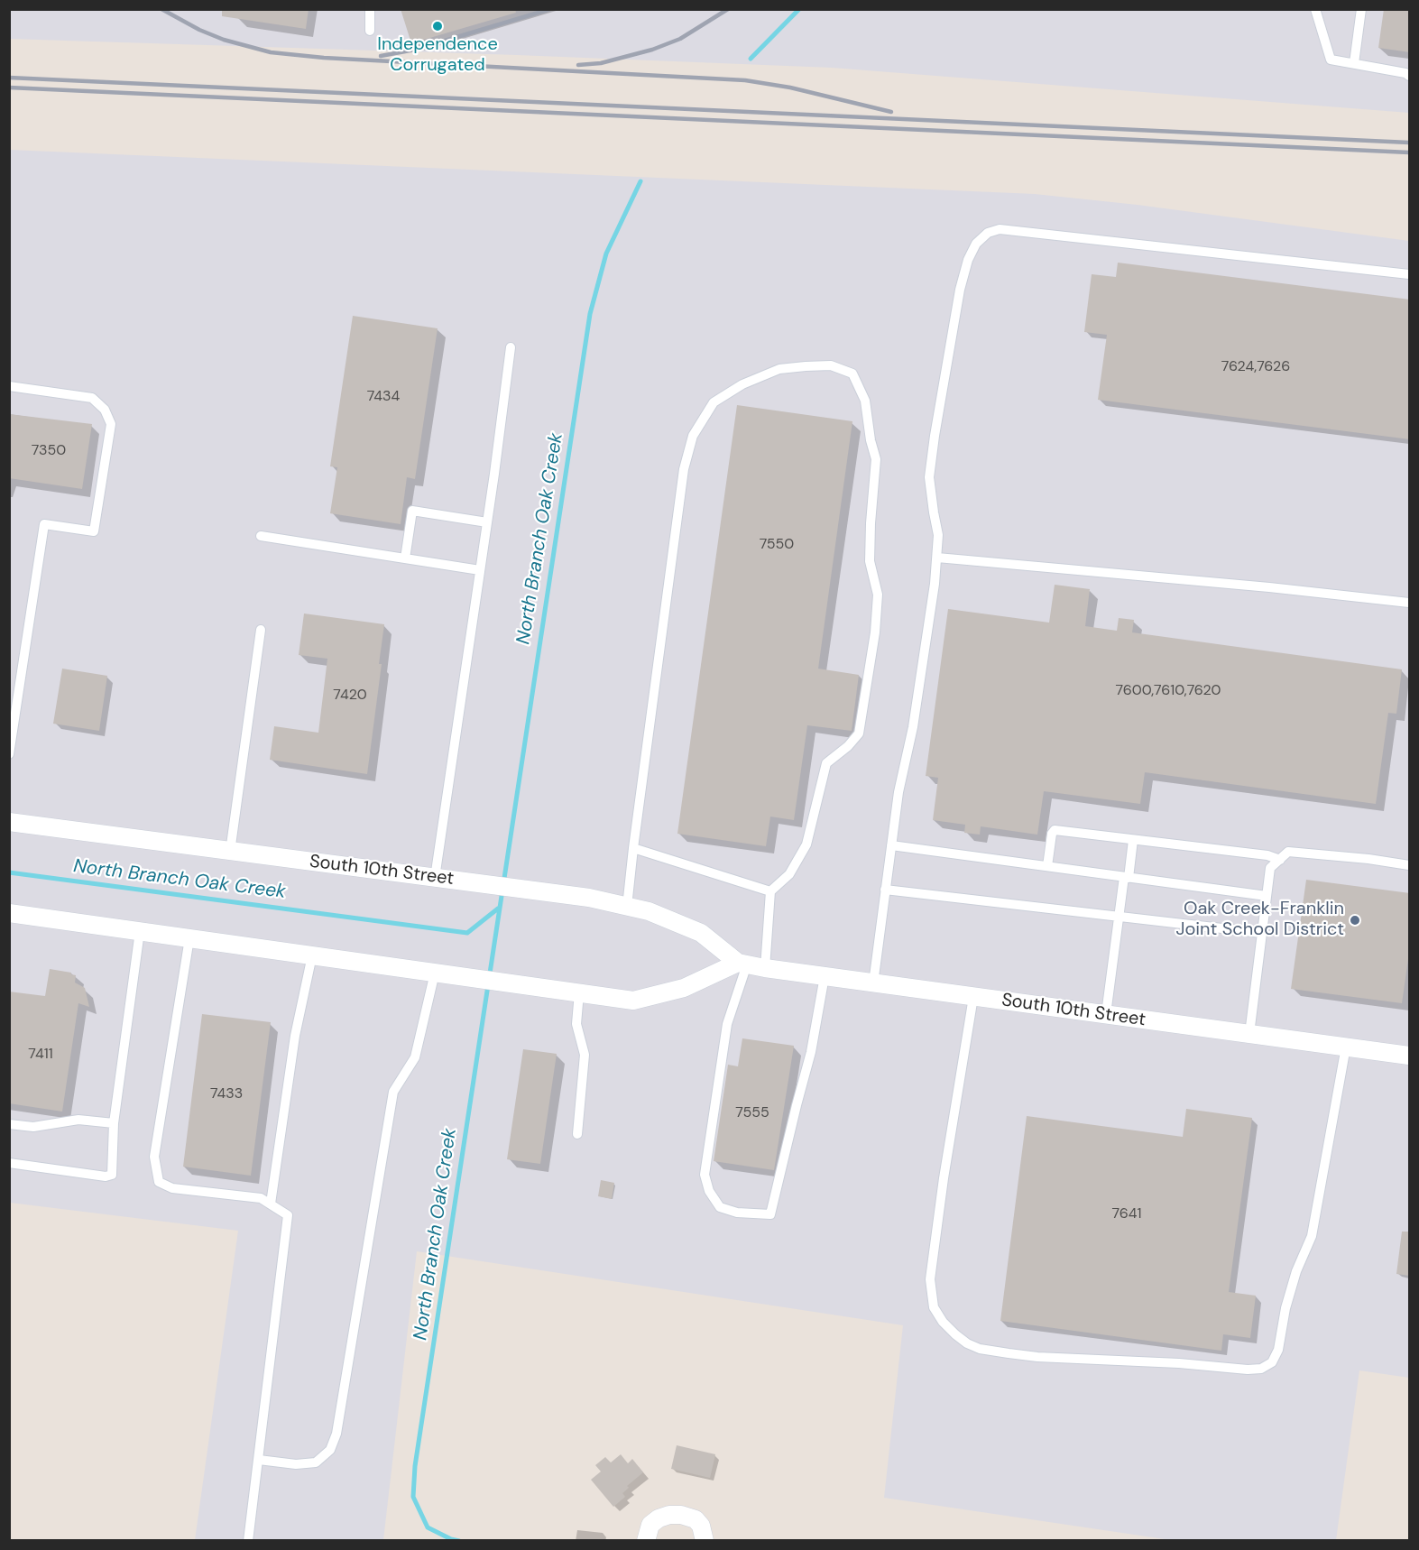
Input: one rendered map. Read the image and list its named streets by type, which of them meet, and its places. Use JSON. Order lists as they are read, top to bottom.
{
  "streets": {
    "street": ["South 10th Street"]
  },
  "water": ["North Branch Oak Creek"],
  "places": ["Independence Corrugated", "Oak Creek-Franklin Joint School District"],
  "house_numbers": [
    "7624,7626",
    "7434",
    "7350",
    "7550",
    "7600,7610,7620",
    "7420",
    "7411",
    "7433",
    "7555",
    "7641"
  ]
}
